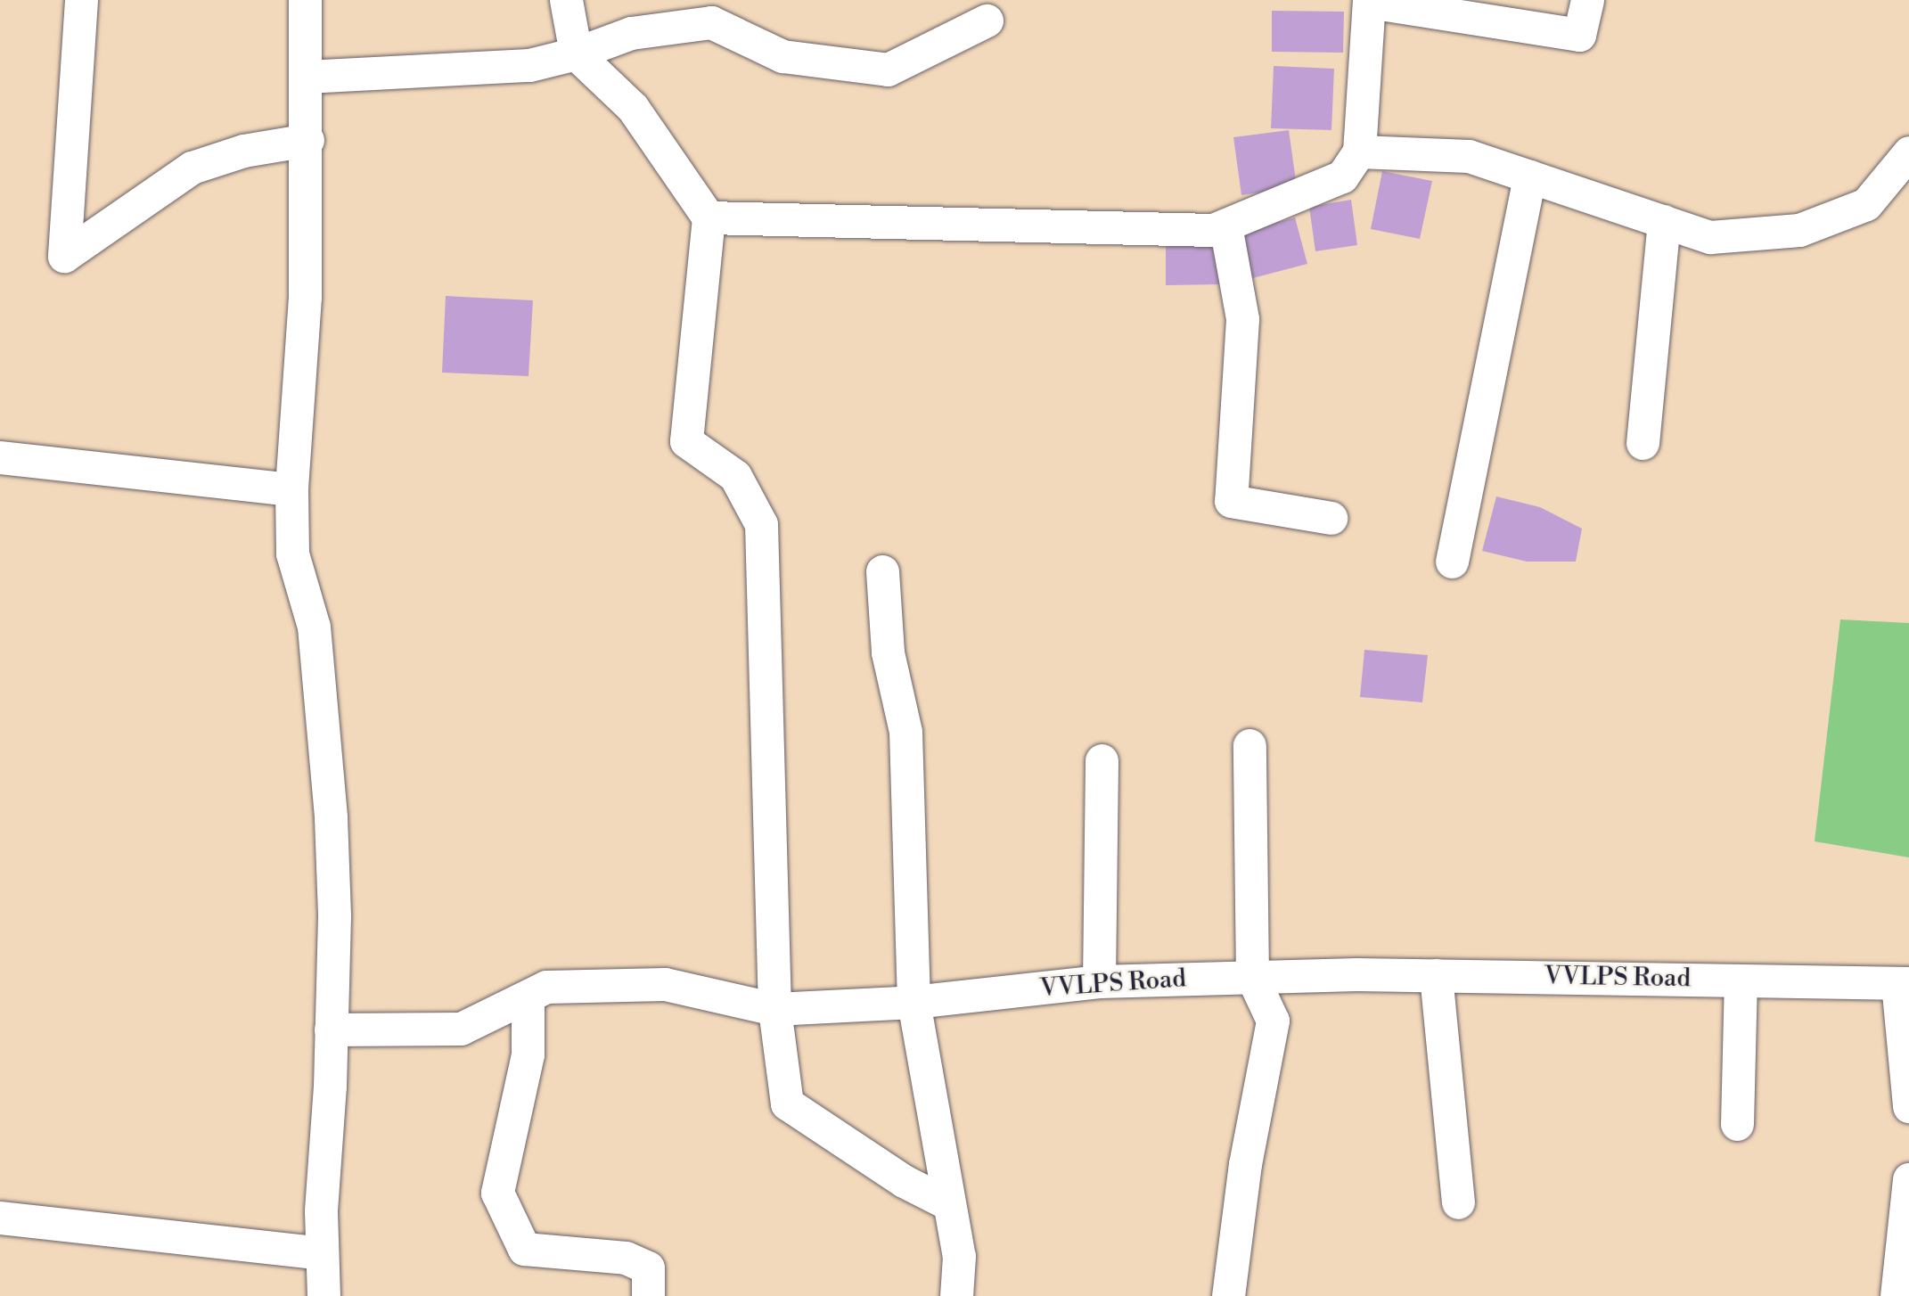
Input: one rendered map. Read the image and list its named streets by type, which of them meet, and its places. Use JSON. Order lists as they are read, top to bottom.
{
  "streets": {
    "street": ["VVLPS Road"]
  }
}
